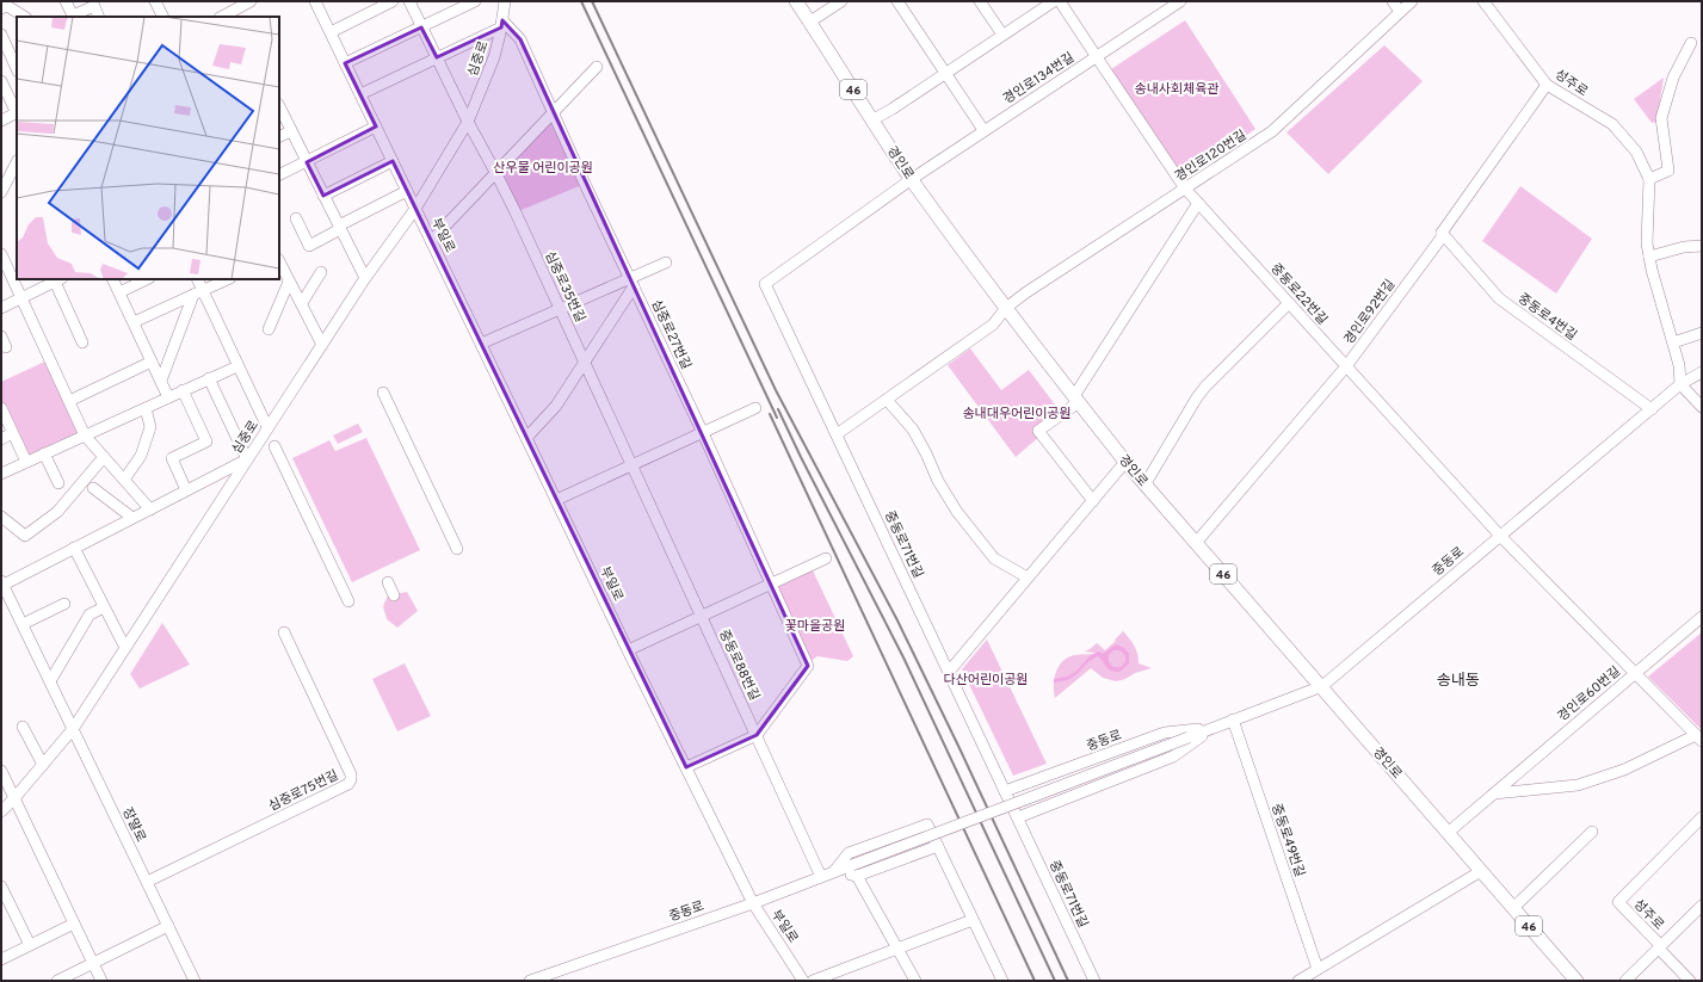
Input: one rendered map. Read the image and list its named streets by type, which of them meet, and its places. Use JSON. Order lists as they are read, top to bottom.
{
  "streets": {
    "main road": ["46", "경인로"],
    "street": [
      "심중로",
      "경인로134번길",
      "성주로",
      "경인로120번길",
      "부일로",
      "심중로35번길",
      "중동로22번길",
      "경인로92번길",
      "중동로4번길",
      "심중로27번길",
      "중동로71번길",
      "중동로",
      "중동로88번길",
      "경인로60번길",
      "심중로75번길",
      "장말로",
      "중동로49번길"
    ]
  },
  "crossings": [
    ["심중로", "부일로"],
    ["심중로", "심중로35번길"],
    ["심중로", "심중로27번길"],
    ["심중로", "장말로"],
    ["경인로134번길", "경인로"],
    ["경인로134번길", "중동로22번길"],
    ["경인로134번길", "중동로71번길"],
    ["성주로", "경인로92번길"],
    ["성주로", "중동로"],
    ["경인로120번길", "경인로"],
    ["경인로120번길", "중동로22번길"],
    ["경인로120번길", "중동로71번길"],
    ["경인로", "경인로92번길"],
    ["경인로", "중동로71번길"],
    ["경인로", "중동로"],
    ["경인로", "경인로60번길"],
    ["부일로", "중동로"],
    ["심중로35번길", "중동로88번길"],
    ["중동로22번길", "경인로92번길"],
    ["중동로22번길", "중동로"],
    ["중동로22번길", "경인로60번길"],
    ["경인로92번길", "중동로4번길"],
    ["중동로4번길", "중동로"],
    ["심중로27번길", "중동로88번길"],
    ["중동로71번길", "중동로"],
    ["중동로", "중동로88번길"],
    ["중동로", "중동로49번길"],
    ["심중로75번길", "장말로"]
  ],
  "districts": ["송내동"],
  "parks": [
    "송내사회체육관",
    "산우물 어린이공원",
    "송내대우어린이공원",
    "꽃마을공원",
    "다산어린이공원"
  ]
}
